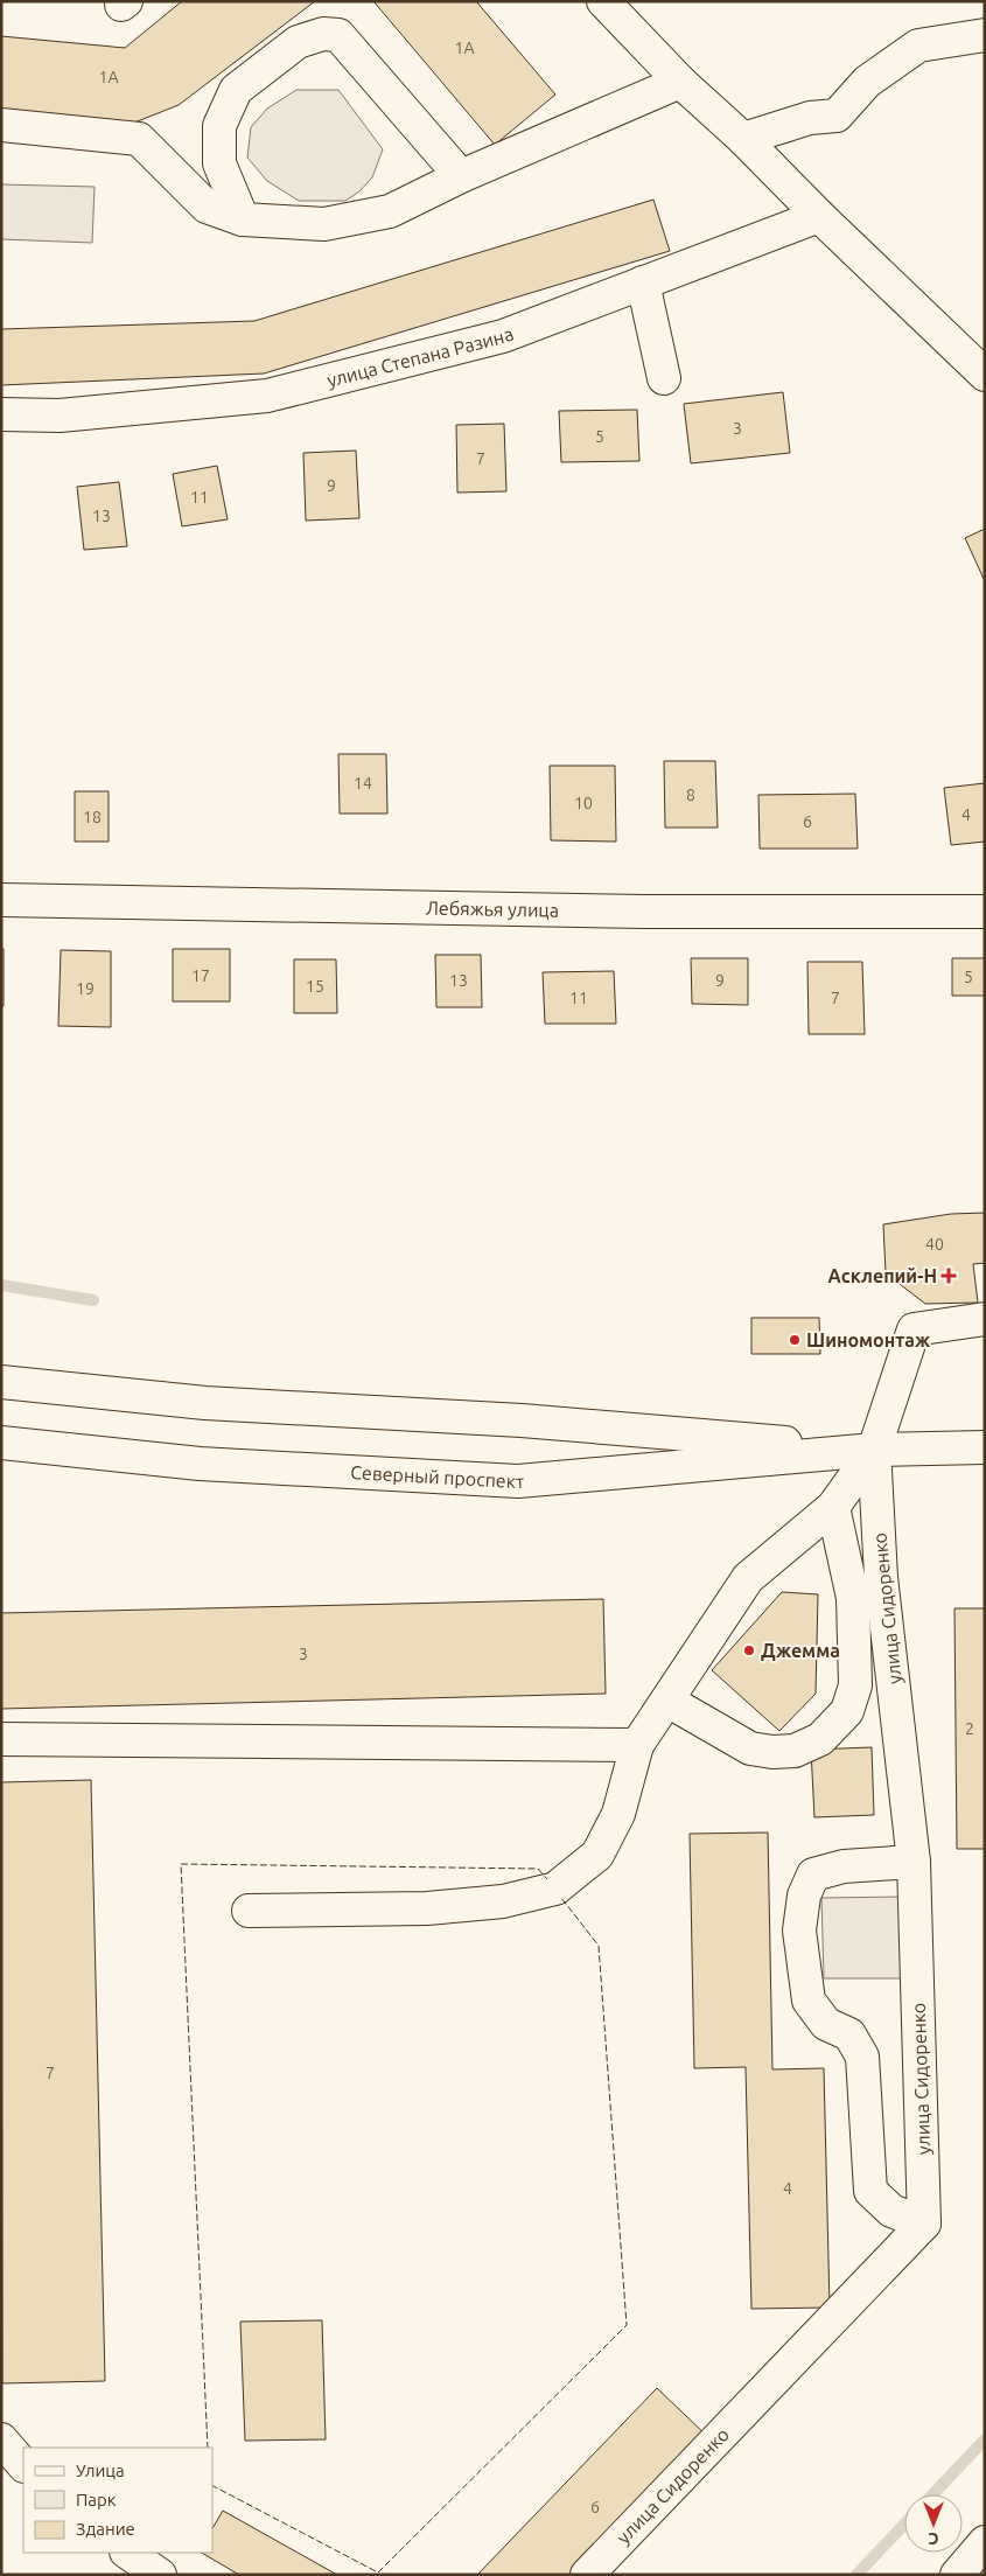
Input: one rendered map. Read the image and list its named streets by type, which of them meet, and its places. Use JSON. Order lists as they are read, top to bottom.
{
  "streets": {
    "street": [
      "улица Степана Разина",
      "Лебяжья улица",
      "Северный проспект",
      "улица Сидоренко"
    ]
  },
  "crossings": [
    ["Северный проспект", "улица Сидоренко"]
  ],
  "places": {
    "health": ["Асклепий-Н"],
    "other": ["Шиномонтаж", "Джемма"]
  },
  "house_numbers": [
    "1А",
    "1А",
    "3",
    "5",
    "7",
    "9",
    "11",
    "13",
    "14",
    "8",
    "10",
    "4",
    "18",
    "6",
    "17",
    "5",
    "13",
    "9",
    "15",
    "19",
    "11",
    "7",
    "40",
    "3",
    "2",
    "7",
    "4",
    "6"
  ],
  "legend": ["Улица", "Парк", "Здание"],
  "north": "bottom"
}
